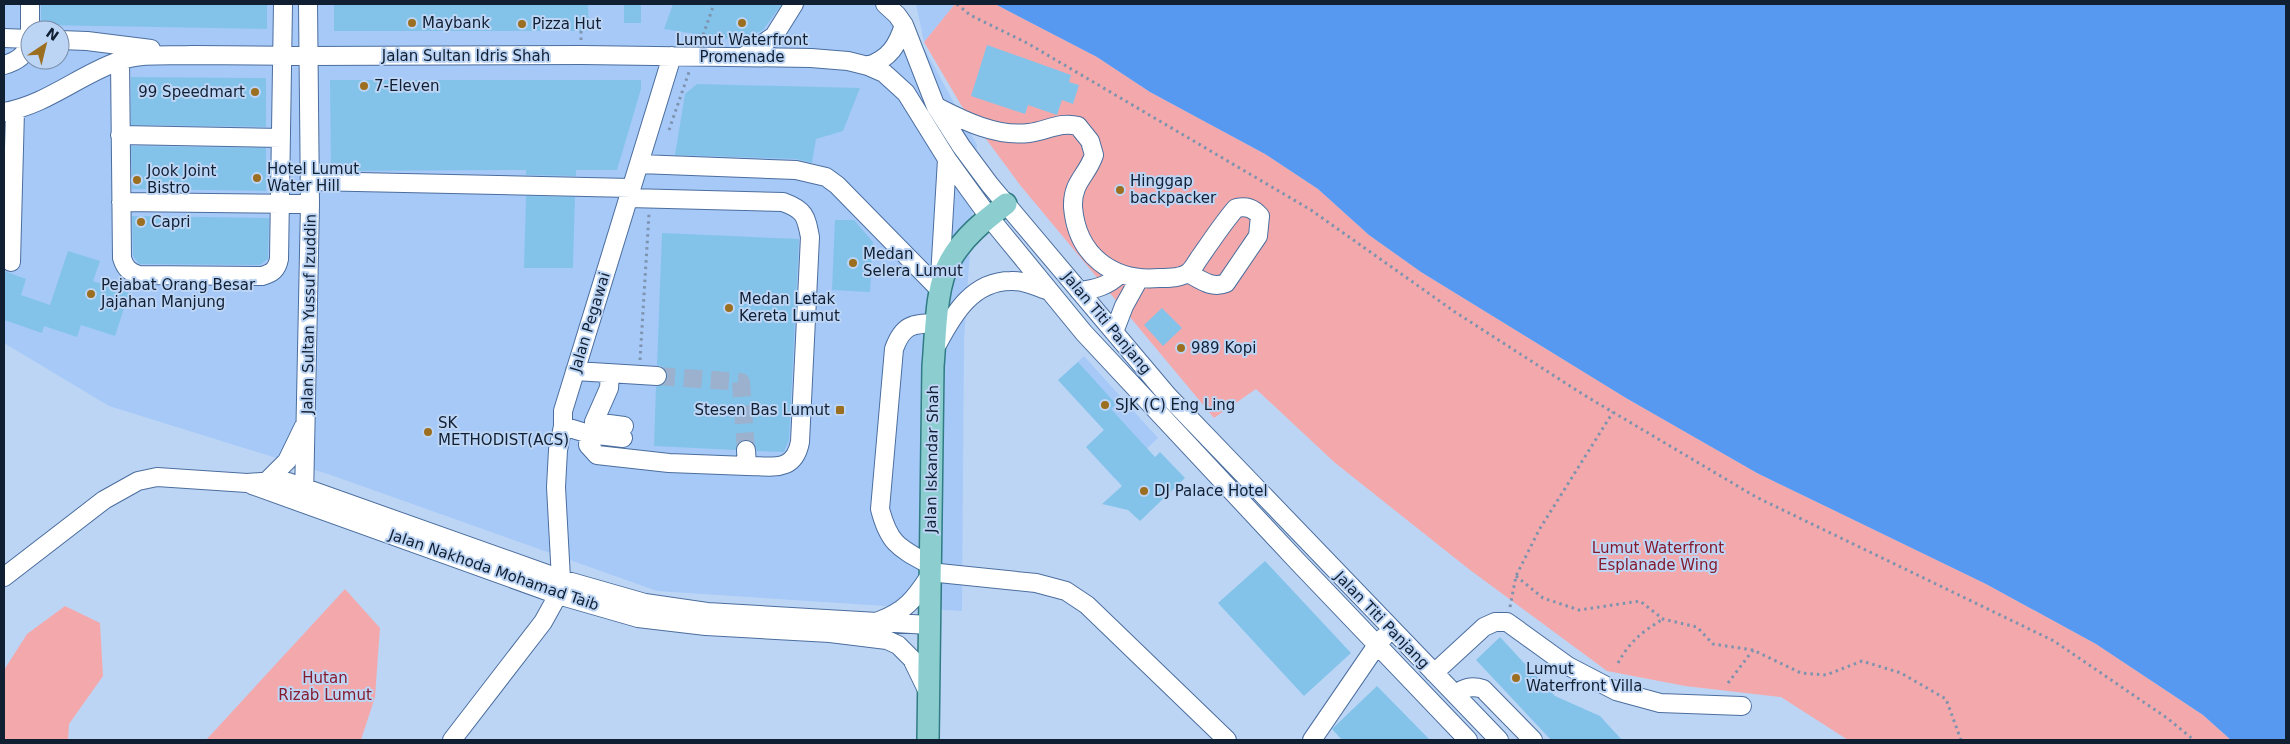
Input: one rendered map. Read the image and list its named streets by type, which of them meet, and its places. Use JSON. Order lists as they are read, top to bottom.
{
  "streets": {
    "main road": ["Jalan Iskandar Shah"],
    "street": [
      "Jalan Sultan Idris Shah",
      "Jalan Sultan Yussuf Izuddin",
      "Jalan Pegawai",
      "Jalan Titi Panjang",
      "Jalan Nakhoda Mohamad Taib"
    ]
  },
  "crossings": [
    ["Jalan Sultan Idris Shah", "Jalan Sultan Yussuf Izuddin"],
    ["Jalan Sultan Idris Shah", "Jalan Pegawai"],
    ["Jalan Sultan Idris Shah", "Jalan Titi Panjang"],
    ["Jalan Sultan Yussuf Izuddin", "Jalan Nakhoda Mohamad Taib"],
    ["Jalan Pegawai", "Jalan Nakhoda Mohamad Taib"],
    ["Jalan Titi Panjang", "Jalan Iskandar Shah"],
    ["Jalan Iskandar Shah", "Jalan Nakhoda Mohamad Taib"]
  ],
  "parks": ["Lumut Waterfront Esplanade Wing", "Hutan Rizab Lumut"],
  "places": {
    "other": [
      "Maybank",
      "Lumut Waterfront Promenade",
      "Pizza Hut",
      "7-Eleven",
      "99 Speedmart",
      "Hotel Lumut Water Hill",
      "Jook Joint Bistro",
      "Hinggap backpacker",
      "Capri",
      "Medan Selera Lumut",
      "Pejabat Orang Besar Jajahan Manjung",
      "Medan Letak Kereta Lumut",
      "989 Kopi",
      "SJK (C) Eng Ling",
      "SK METHODIST(ACS)",
      "DJ Palace Hotel",
      "Lumut Waterfront Villa"
    ],
    "transit": ["Stesen Bas Lumut"]
  },
  "north": "top right"
}
